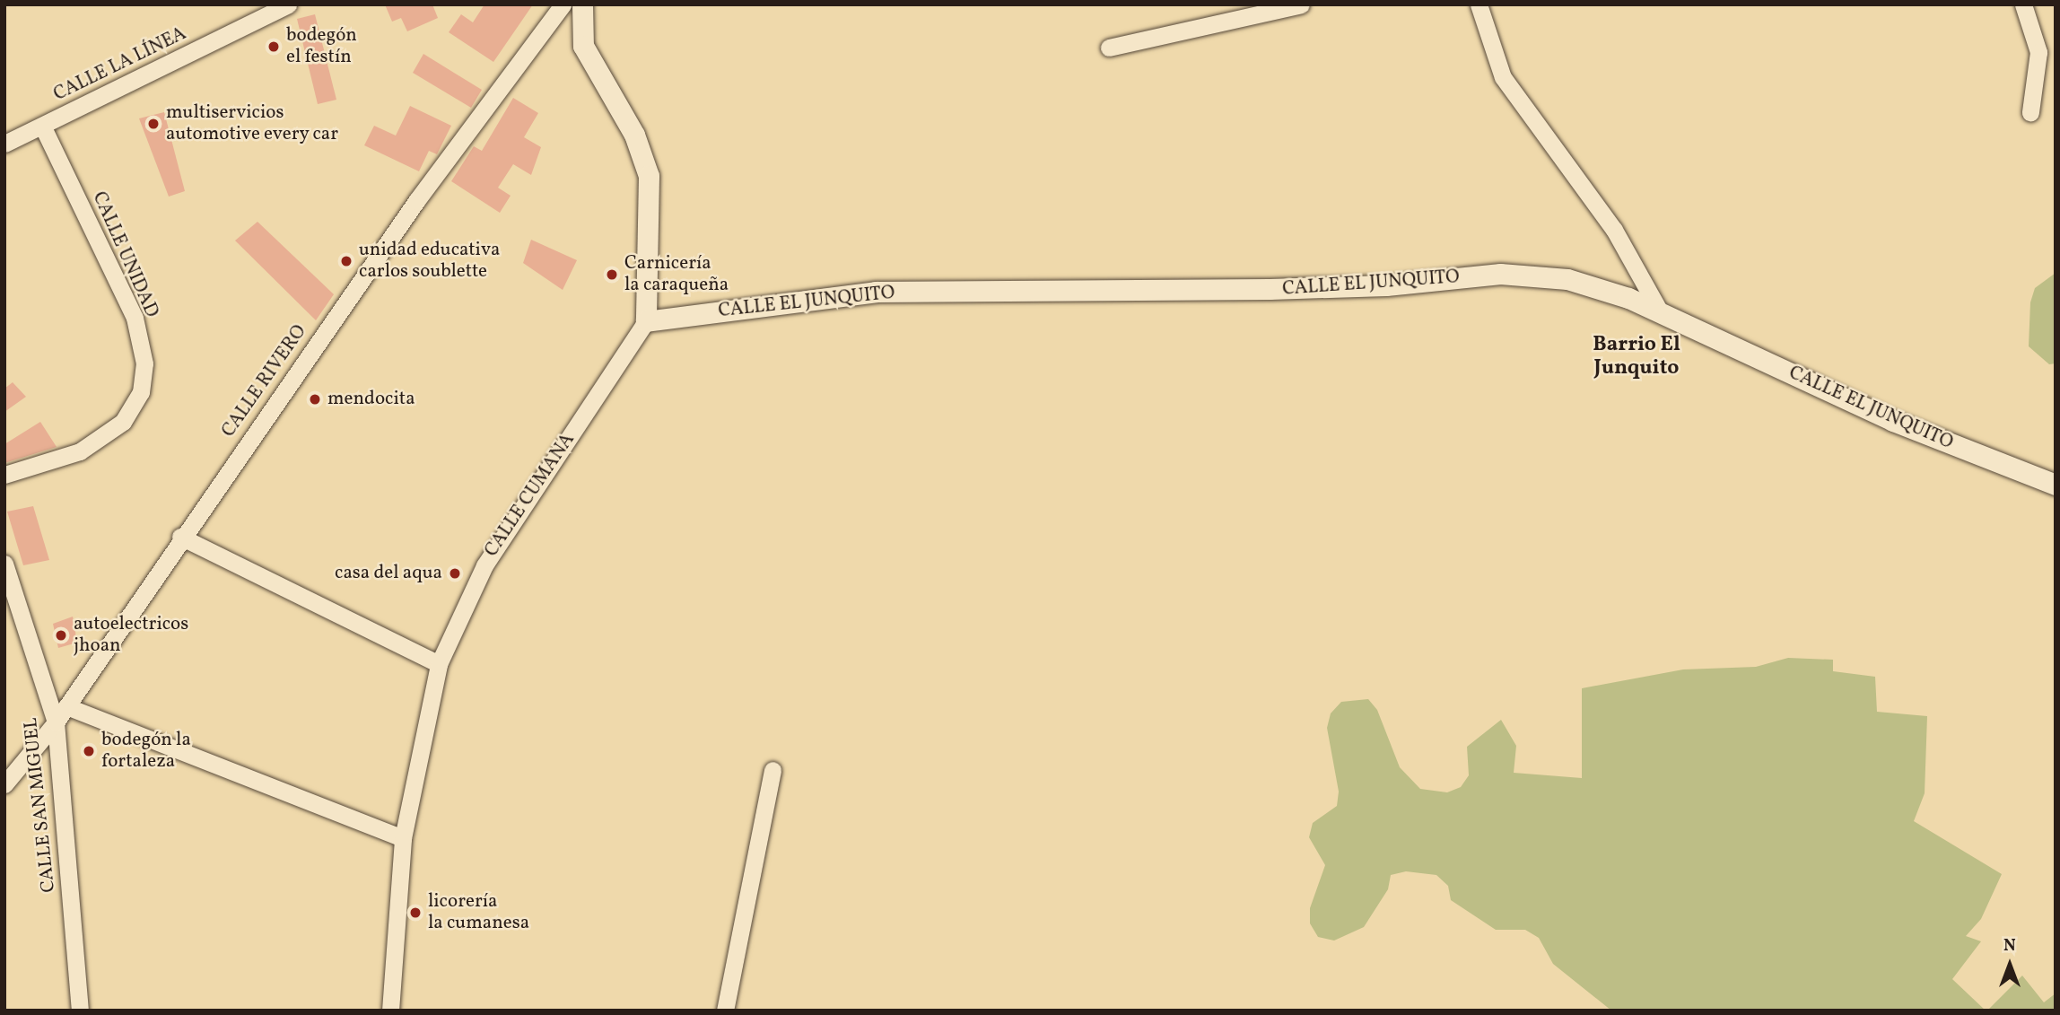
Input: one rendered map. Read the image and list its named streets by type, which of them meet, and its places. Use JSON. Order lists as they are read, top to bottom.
{
  "streets": {
    "street": [
      "CALLE LA LÍNEA",
      "CALLE UNIDAD",
      "CALLE EL JUNQUITO",
      "CALLE RIVERO",
      "CALLE CUMANA",
      "CALLE SAN MIGUEL"
    ]
  },
  "crossings": [
    ["CALLE LA LÍNEA", "CALLE UNIDAD"],
    ["CALLE EL JUNQUITO", "CALLE CUMANA"],
    ["CALLE RIVERO", "CALLE SAN MIGUEL"]
  ],
  "districts": ["Barrio El Junquito"],
  "places": [
    "bodegón el festín",
    "multiservicios automotive every car",
    "unidad educativa carlos soublette",
    "Carnicería la caraqueña",
    "mendocita",
    "casa del aqua",
    "autoelectricos jhoan",
    "bodegón la fortaleza",
    "licorería la cumanesa"
  ],
  "north": "top"
}
